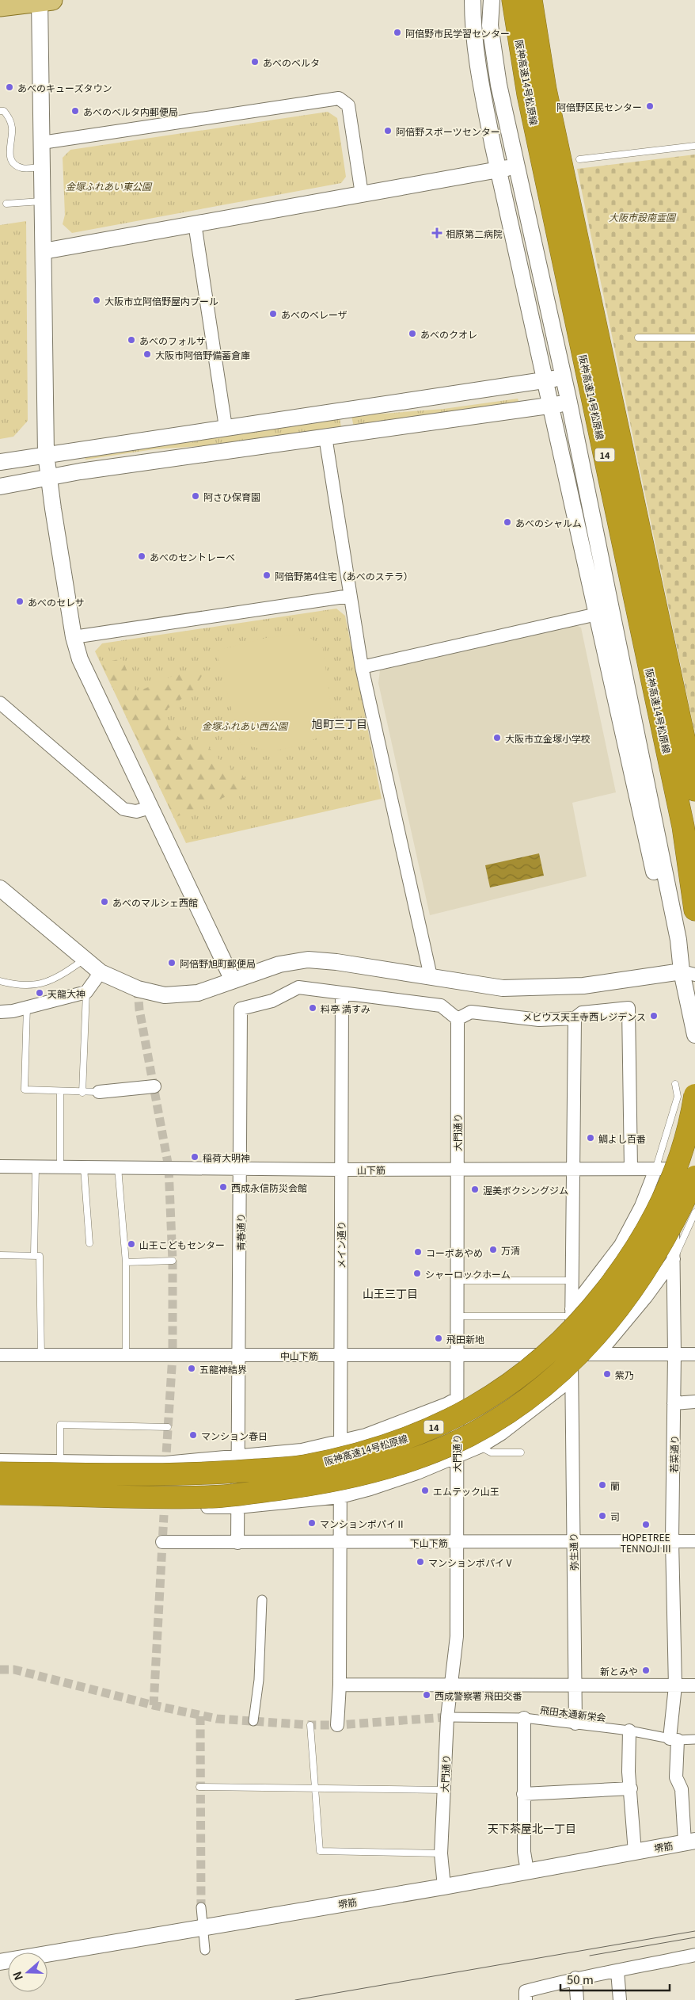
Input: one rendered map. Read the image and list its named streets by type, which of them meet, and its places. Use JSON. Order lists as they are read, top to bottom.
{
  "streets": {
    "highway": ["阪神高速14号松原線", "14"],
    "street": [
      "大門通り",
      "山下筋",
      "青春通り",
      "メイン通り",
      "中山下筋",
      "若菜通り",
      "下山下筋",
      "弥生通り",
      "飛田本通新栄会",
      "堺筋"
    ]
  },
  "crossings": [
    ["大門通り", "山下筋"],
    ["大門通り", "中山下筋"],
    ["大門通り", "下山下筋"],
    ["大門通り", "飛田本通新栄会"],
    ["大門通り", "堺筋"],
    ["山下筋", "青春通り"],
    ["山下筋", "メイン通り"],
    ["山下筋", "若菜通り"],
    ["山下筋", "弥生通り"],
    ["青春通り", "メイン通り"],
    ["青春通り", "中山下筋"],
    ["青春通り", "下山下筋"],
    ["メイン通り", "中山下筋"],
    ["メイン通り", "下山下筋"],
    ["中山下筋", "若菜通り"],
    ["中山下筋", "弥生通り"],
    ["若菜通り", "下山下筋"],
    ["若菜通り", "飛田本通新栄会"],
    ["若菜通り", "堺筋"],
    ["下山下筋", "弥生通り"],
    ["弥生通り", "飛田本通新栄会"]
  ],
  "districts": ["旭町三丁目", "山王三丁目", "天下茶屋北一丁目"],
  "parks": ["金塚ふれあい東公園", "大阪市設南霊園", "金塚ふれあい西公園"],
  "places": {
    "other": [
      "阿倍野市民学習センター",
      "あべのベルタ",
      "あべのキューズタウン",
      "阿倍野区民センター",
      "あべのベルタ内郵便局",
      "阿倍野スポーツセンター",
      "大阪市立阿倍野屋内プール",
      "あべのベレーザ",
      "あべのクオレ",
      "あべのフォルサ",
      "大阪市阿倍野備蓄倉庫",
      "阿さひ保育園",
      "あべのシャルム",
      "あべのセントレーベ",
      "阿倍野第4住宅（あべのステラ）",
      "あべのセレサ",
      "大阪市立金塚小学校",
      "あべのマルシェ西館",
      "阿倍野旭町郵便局",
      "天龍大神",
      "料亭 満すみ",
      "メビウス天王寺西レジデンス",
      "鯛よし百番",
      "稲荷大明神",
      "西成永信防災会館",
      "渥美ボクシングジム",
      "山王こどもセンター",
      "万清",
      "コーポあやめ",
      "シャーロックホーム",
      "飛田新地",
      "五龍神結界",
      "紫乃",
      "マンション春日",
      "蘭",
      "エムテック山王",
      "司",
      "マンションポパイⅡ",
      "HOPETREE TENNOJI Ⅲ",
      "マンションポパイⅤ",
      "新とみや",
      "西成警察署 飛田交番"
    ],
    "health": ["相原第二病院"]
  },
  "scale_bar": "50 m",
  "north": "left"
}
